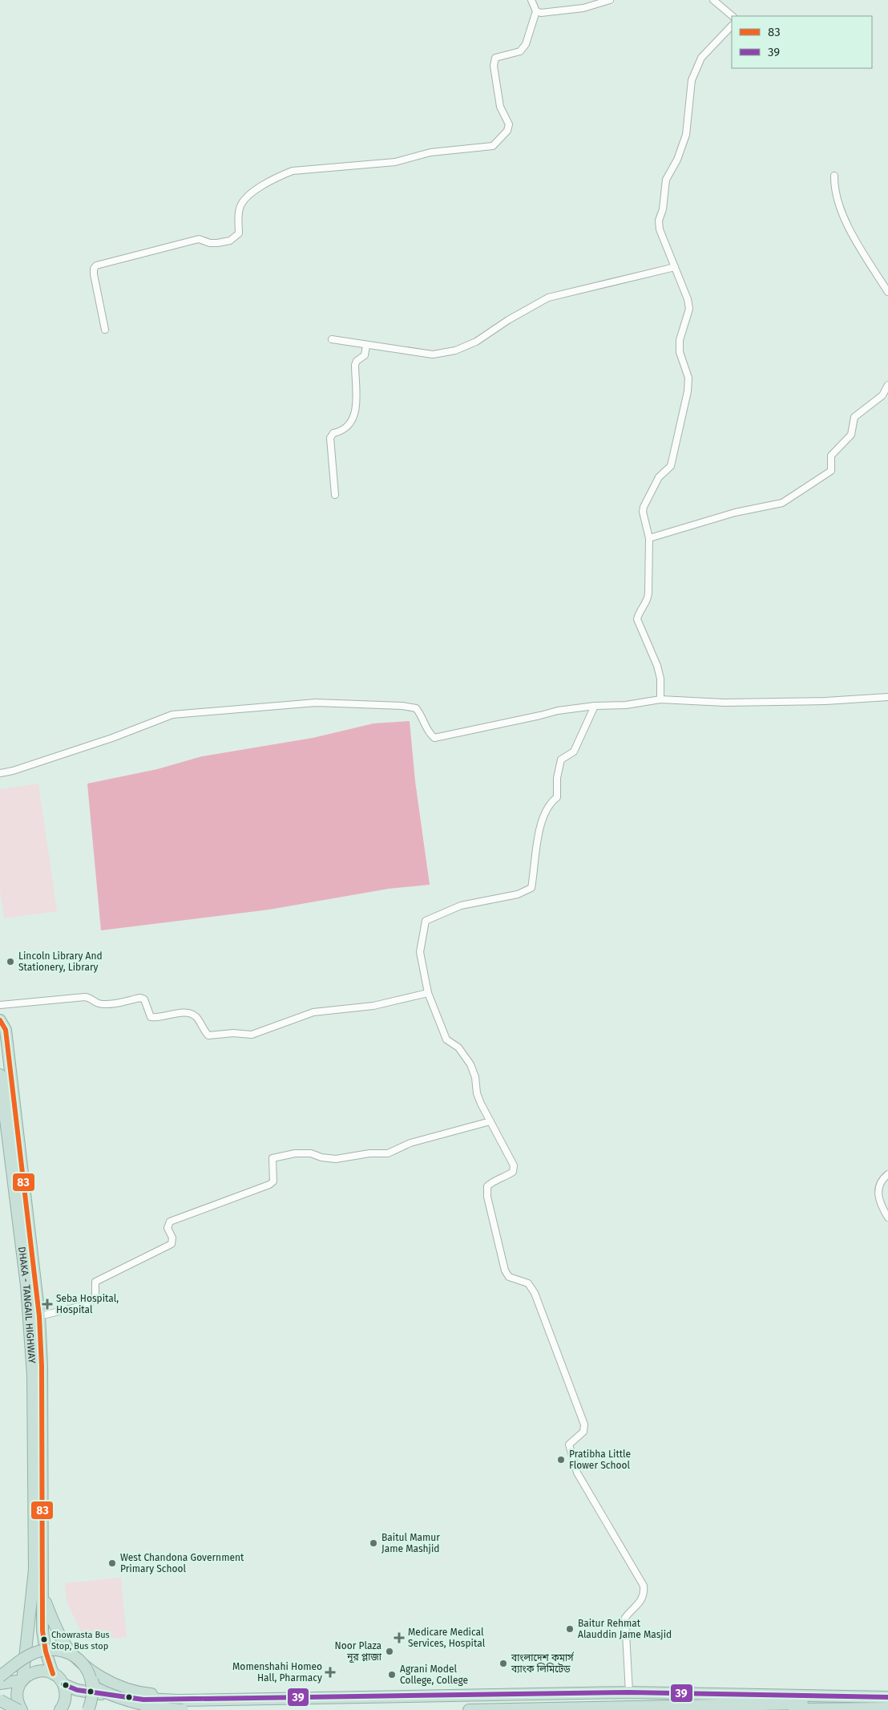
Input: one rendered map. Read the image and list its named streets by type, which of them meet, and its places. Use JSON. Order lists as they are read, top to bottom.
{
  "streets": {
    "highway": ["DHAKA - TANGAIL HIGHWAY"]
  },
  "places": {
    "other": [
      "Lincoln Library And Stationery, Library",
      "Pratibha Little Flower School",
      "Baitul Mamur Jame Mashjid",
      "West Chandona Government Primary School",
      "Baitur Rehmat Alauddin Jame Masjid",
      "Chowrasta Bus Stop, Bus stop",
      "Noor Plaza নূর প্লাজা",
      "বাংলাদেশ কমার্স ব্যাংক লিমিটেড",
      "Agrani Model College, College"
    ],
    "health": ["Seba Hospital, Hospital", "Medicare Medical Services, Hospital", "Momenshahi Homeo Hall, Pharmacy"]
  },
  "lines": ["transit line 83", "transit line 39"],
  "legend": ["83", "39"]
}
